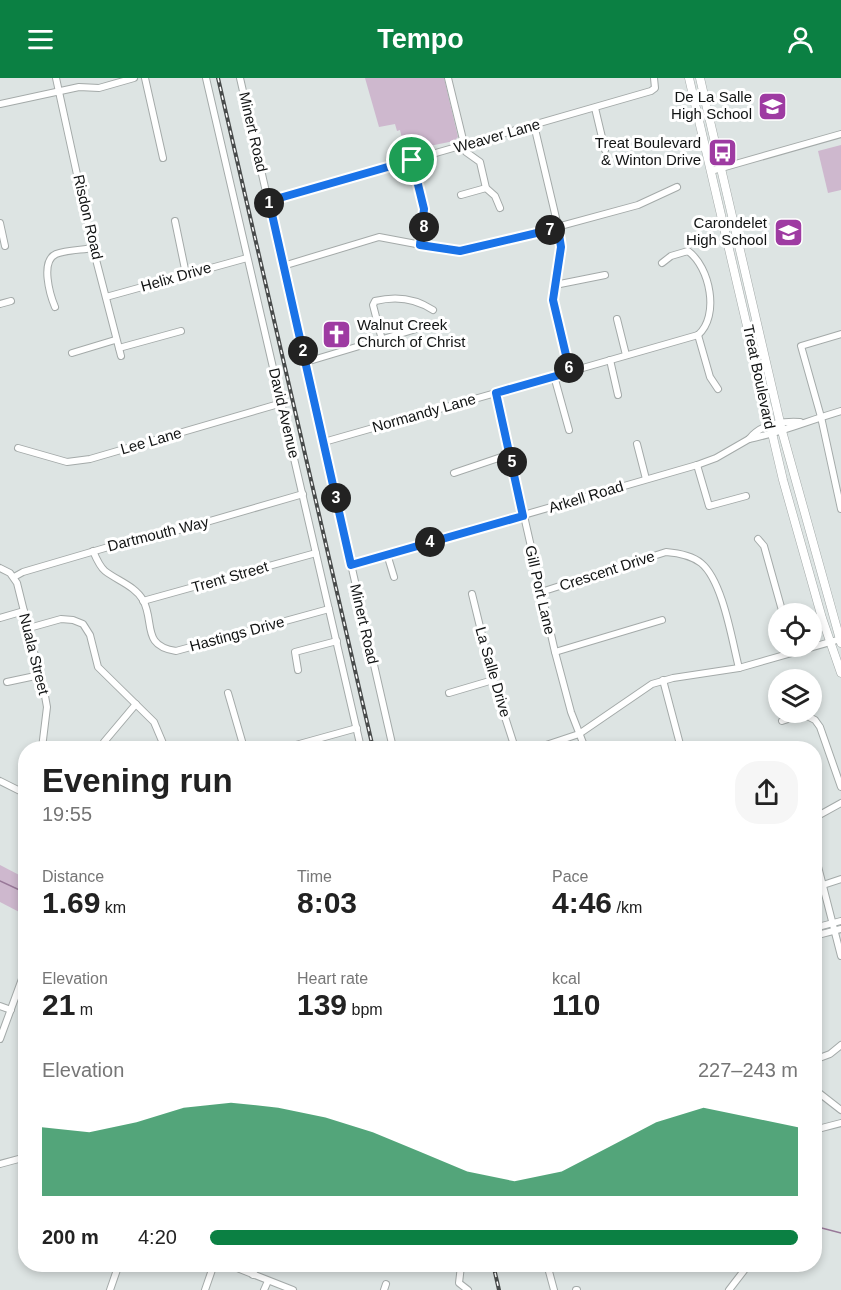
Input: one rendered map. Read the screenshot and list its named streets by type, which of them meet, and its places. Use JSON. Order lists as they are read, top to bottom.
{
  "streets": {
    "main road": ["Treat Boulevard"],
    "street": [
      "Minert Road",
      "Weaver Lane",
      "Risdon Road",
      "Helix Drive",
      "David Avenue",
      "Normandy Lane",
      "Lee Lane",
      "Arkell Road",
      "Dartmouth Way",
      "Crescent Drive",
      "Trent Street",
      "Gill Port Lane",
      "Hastings Drive",
      "Nuala Street",
      "La Salle Drive"
    ]
  },
  "crossings": [
    ["Minert Road", "Weaver Lane"],
    ["Minert Road", "Normandy Lane"],
    ["Minert Road", "Arkell Road"],
    ["Risdon Road", "Helix Drive"],
    ["Helix Drive", "David Avenue"],
    ["Treat Boulevard", "Arkell Road"],
    ["David Avenue", "Lee Lane"],
    ["David Avenue", "Dartmouth Way"],
    ["David Avenue", "Trent Street"],
    ["David Avenue", "Hastings Drive"],
    ["Normandy Lane", "Gill Port Lane"],
    ["Arkell Road", "Gill Port Lane"],
    ["Dartmouth Way", "Nuala Street"],
    ["Crescent Drive", "Gill Port Lane"],
    ["Trent Street", "Hastings Drive"]
  ],
  "places": {
    "school or university": ["De La Salle High School", "Carondelet High School"],
    "bus stop": ["Treat Boulevard & Winton Drive"],
    "church": ["Walnut Creek Church of Christ"]
  },
  "page": {
    "header": "Tempo",
    "pins": [
      "1",
      "8",
      "7",
      "2",
      "6",
      "5",
      "3",
      "4"
    ],
    "heading": ["Evening run", "19:55"],
    "stats": [
      ["Distance", "1.69 km"],
      ["Time", "8:03"],
      ["Pace", "4:46 /km"],
      ["Elevation", "21 m"],
      ["Heart rate", "139 bpm"],
      ["kcal", "110"]
    ],
    "chart": ["Elevation", "227–243 m"],
    "list": [
      {
        "name": "200 m",
        "note": "4:20"
      }
    ]
  }
}
